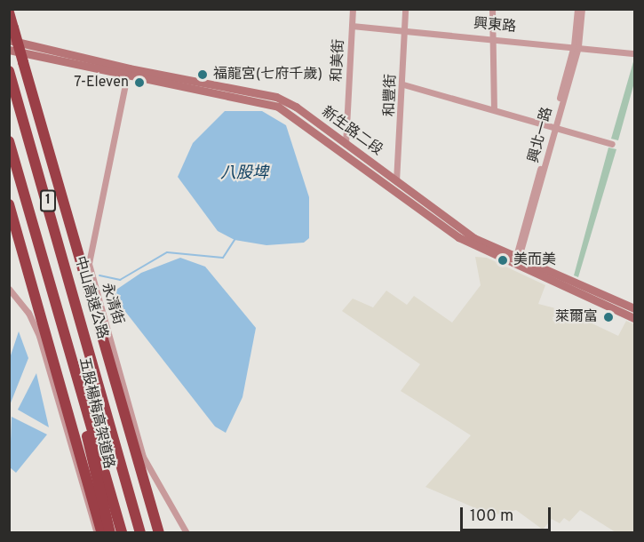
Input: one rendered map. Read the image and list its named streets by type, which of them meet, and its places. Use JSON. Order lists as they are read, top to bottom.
{
  "streets": {
    "highway": ["1", "中山高速公路", "五股楊梅高架道路"],
    "main road": ["新生路二段"],
    "street": [
      "興東路",
      "和美街",
      "和豐街",
      "興北一路",
      "永清街"
    ]
  },
  "crossings": [
    ["興東路", "和美街"],
    ["興東路", "和豐街"],
    ["興東路", "興北一路"],
    ["和美街", "新生路二段"],
    ["和豐街", "新生路二段"],
    ["新生路二段", "興北一路"],
    ["新生路二段", "永清街"],
    ["1", "五股楊梅高架道路"],
    ["中山高速公路", "五股楊梅高架道路"]
  ],
  "water": ["八股埤"],
  "places": [
    "福龍宮(七府千歲)",
    "7-Eleven",
    "美而美",
    "萊爾富"
  ],
  "scale_bar": "100 m"
}
